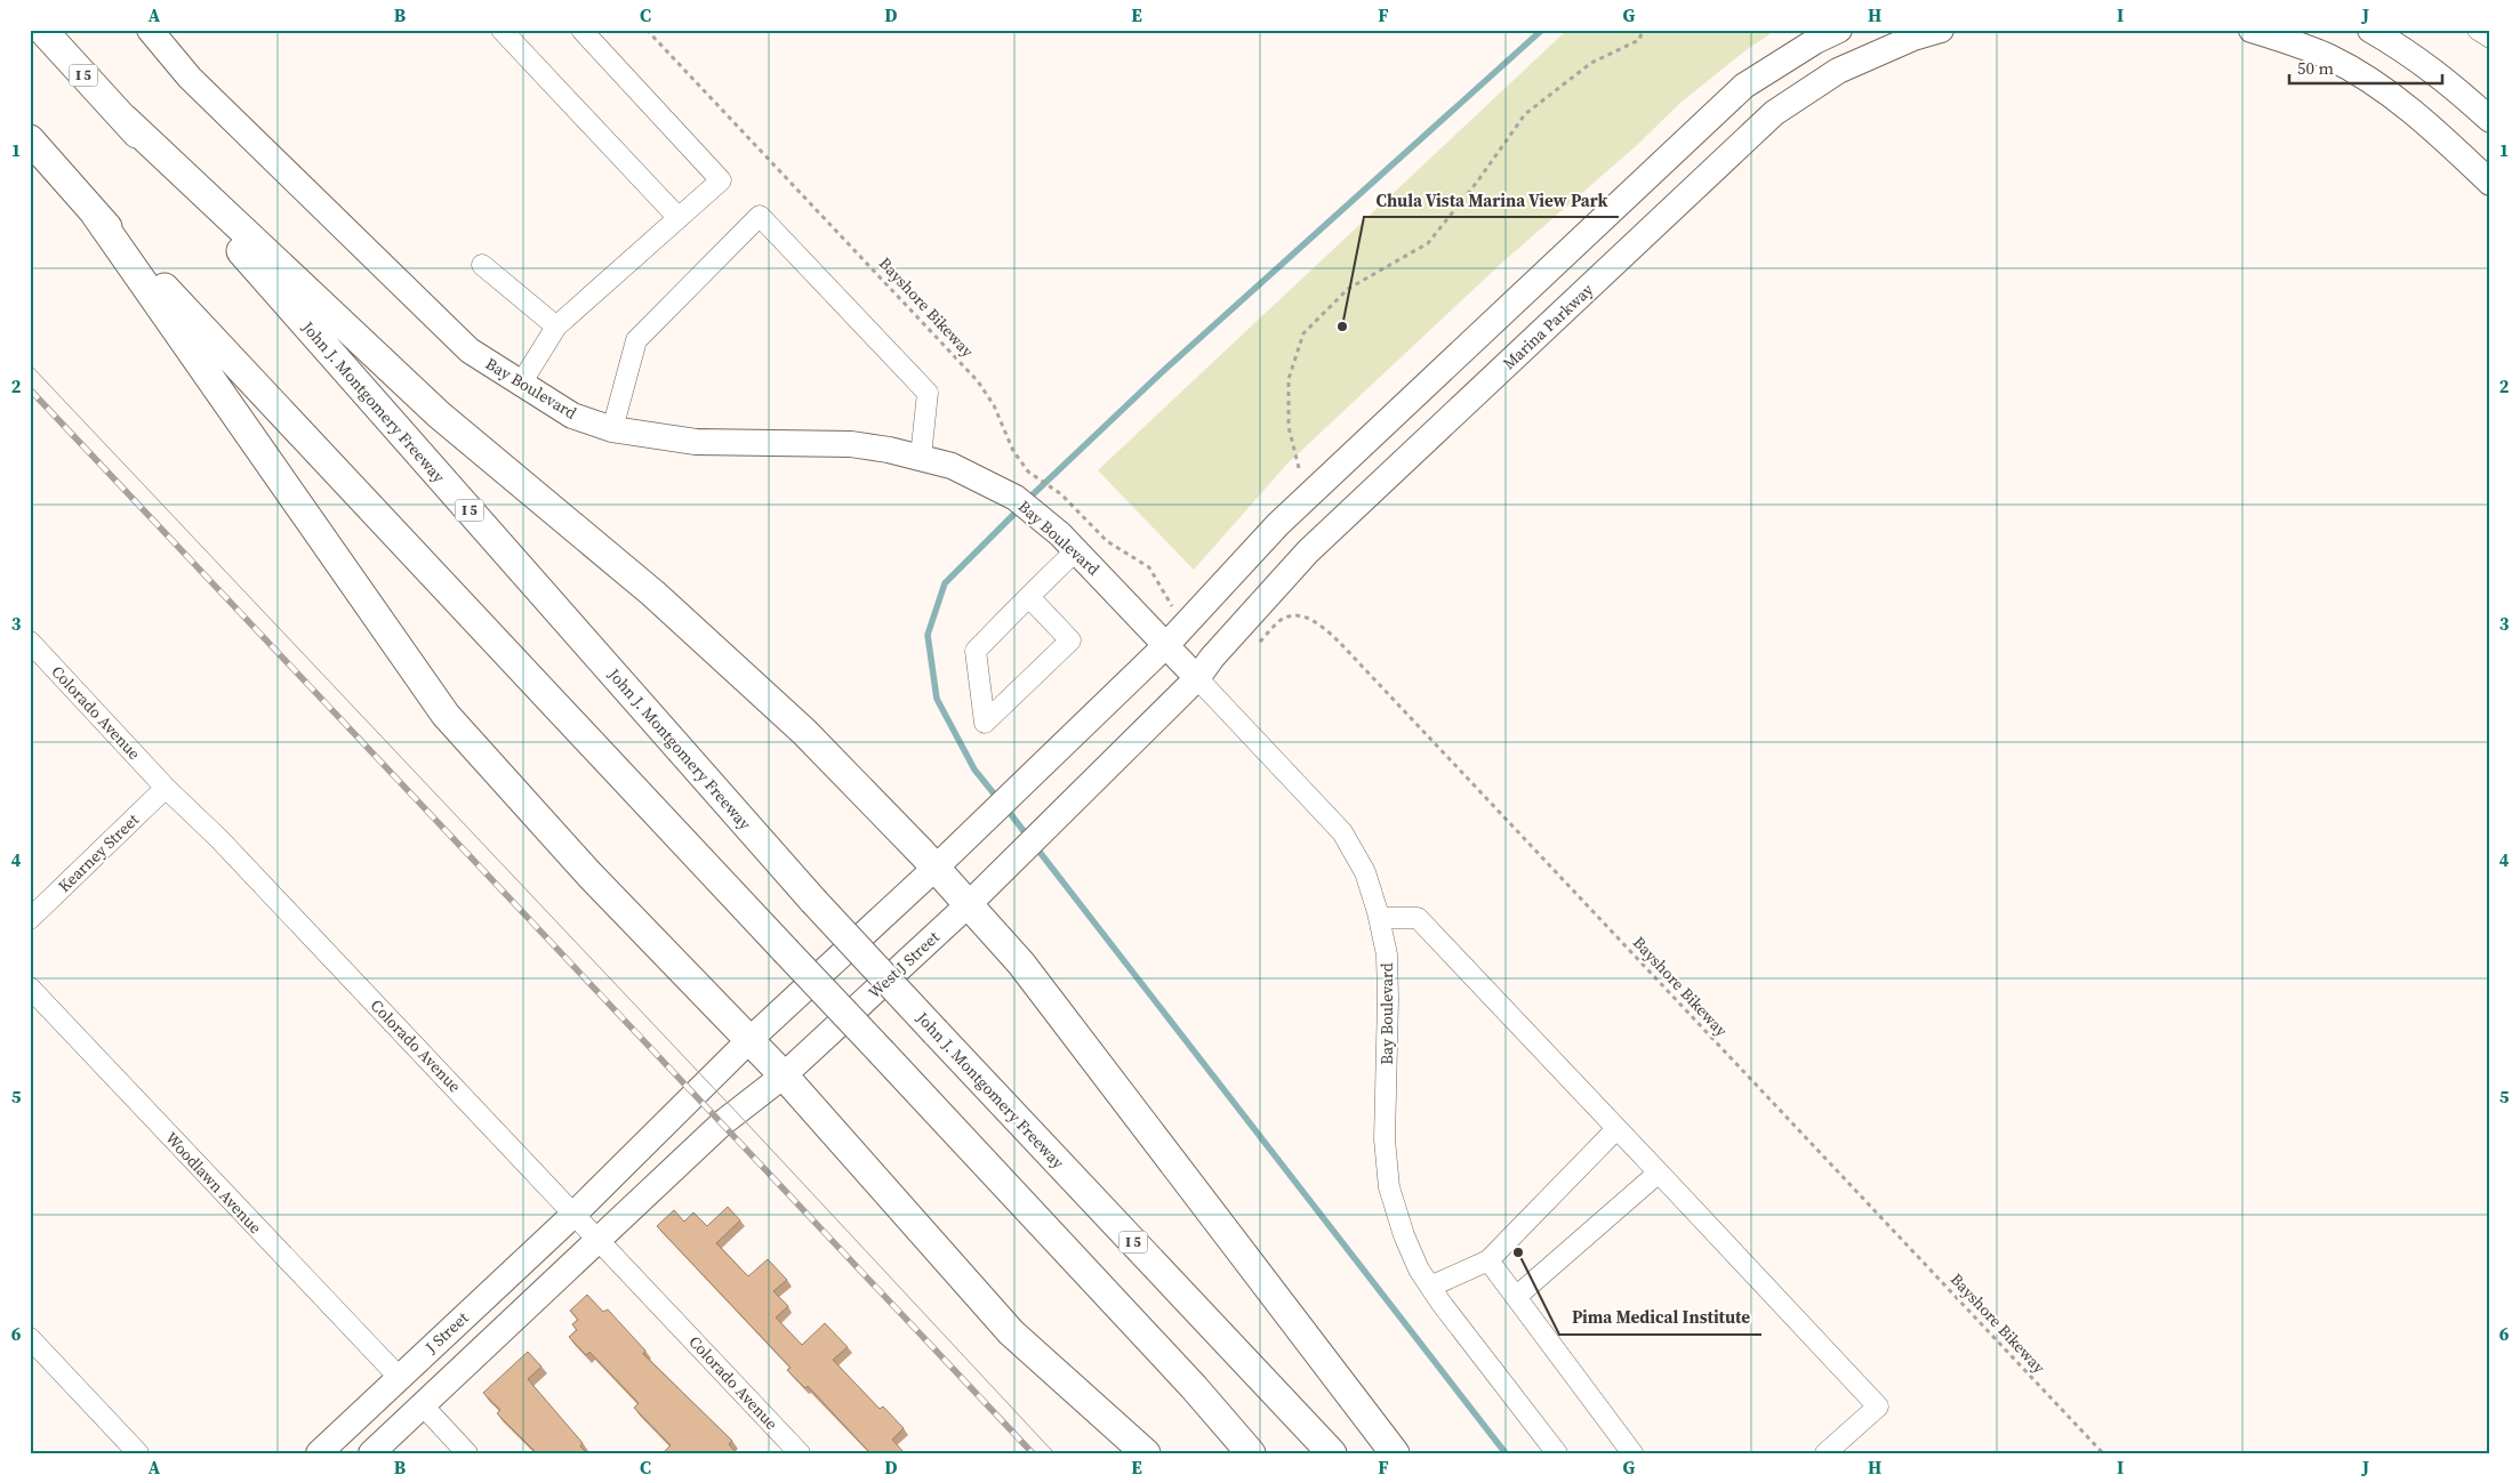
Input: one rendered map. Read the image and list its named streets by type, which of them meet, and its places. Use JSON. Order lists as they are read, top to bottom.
{
  "streets": {
    "highway": ["I 5", "John J. Montgomery Freeway"],
    "main road": [
      "Marina Parkway",
      "Bay Boulevard",
      "West J Street",
      "J Street"
    ],
    "street": ["Colorado Avenue", "Kearney Street", "Woodlawn Avenue"],
    "path": ["Bayshore Bikeway"]
  },
  "crossings": [
    ["Marina Parkway", "Bay Boulevard"],
    ["Marina Parkway", "West J Street"],
    ["Bay Boulevard", "West J Street"],
    ["Colorado Avenue", "Kearney Street"],
    ["Colorado Avenue", "West J Street"],
    ["Colorado Avenue", "J Street"],
    ["Woodlawn Avenue", "J Street"]
  ],
  "places": ["Chula Vista Marina View Park", "Pima Medical Institute"],
  "scale_bar": "50 m",
  "grid": {
    "columns": [
      "A",
      "B",
      "C",
      "D",
      "E",
      "F",
      "G",
      "H",
      "I",
      "J"
    ],
    "rows": [
      "1",
      "2",
      "3",
      "4",
      "5",
      "6"
    ]
  }
}
